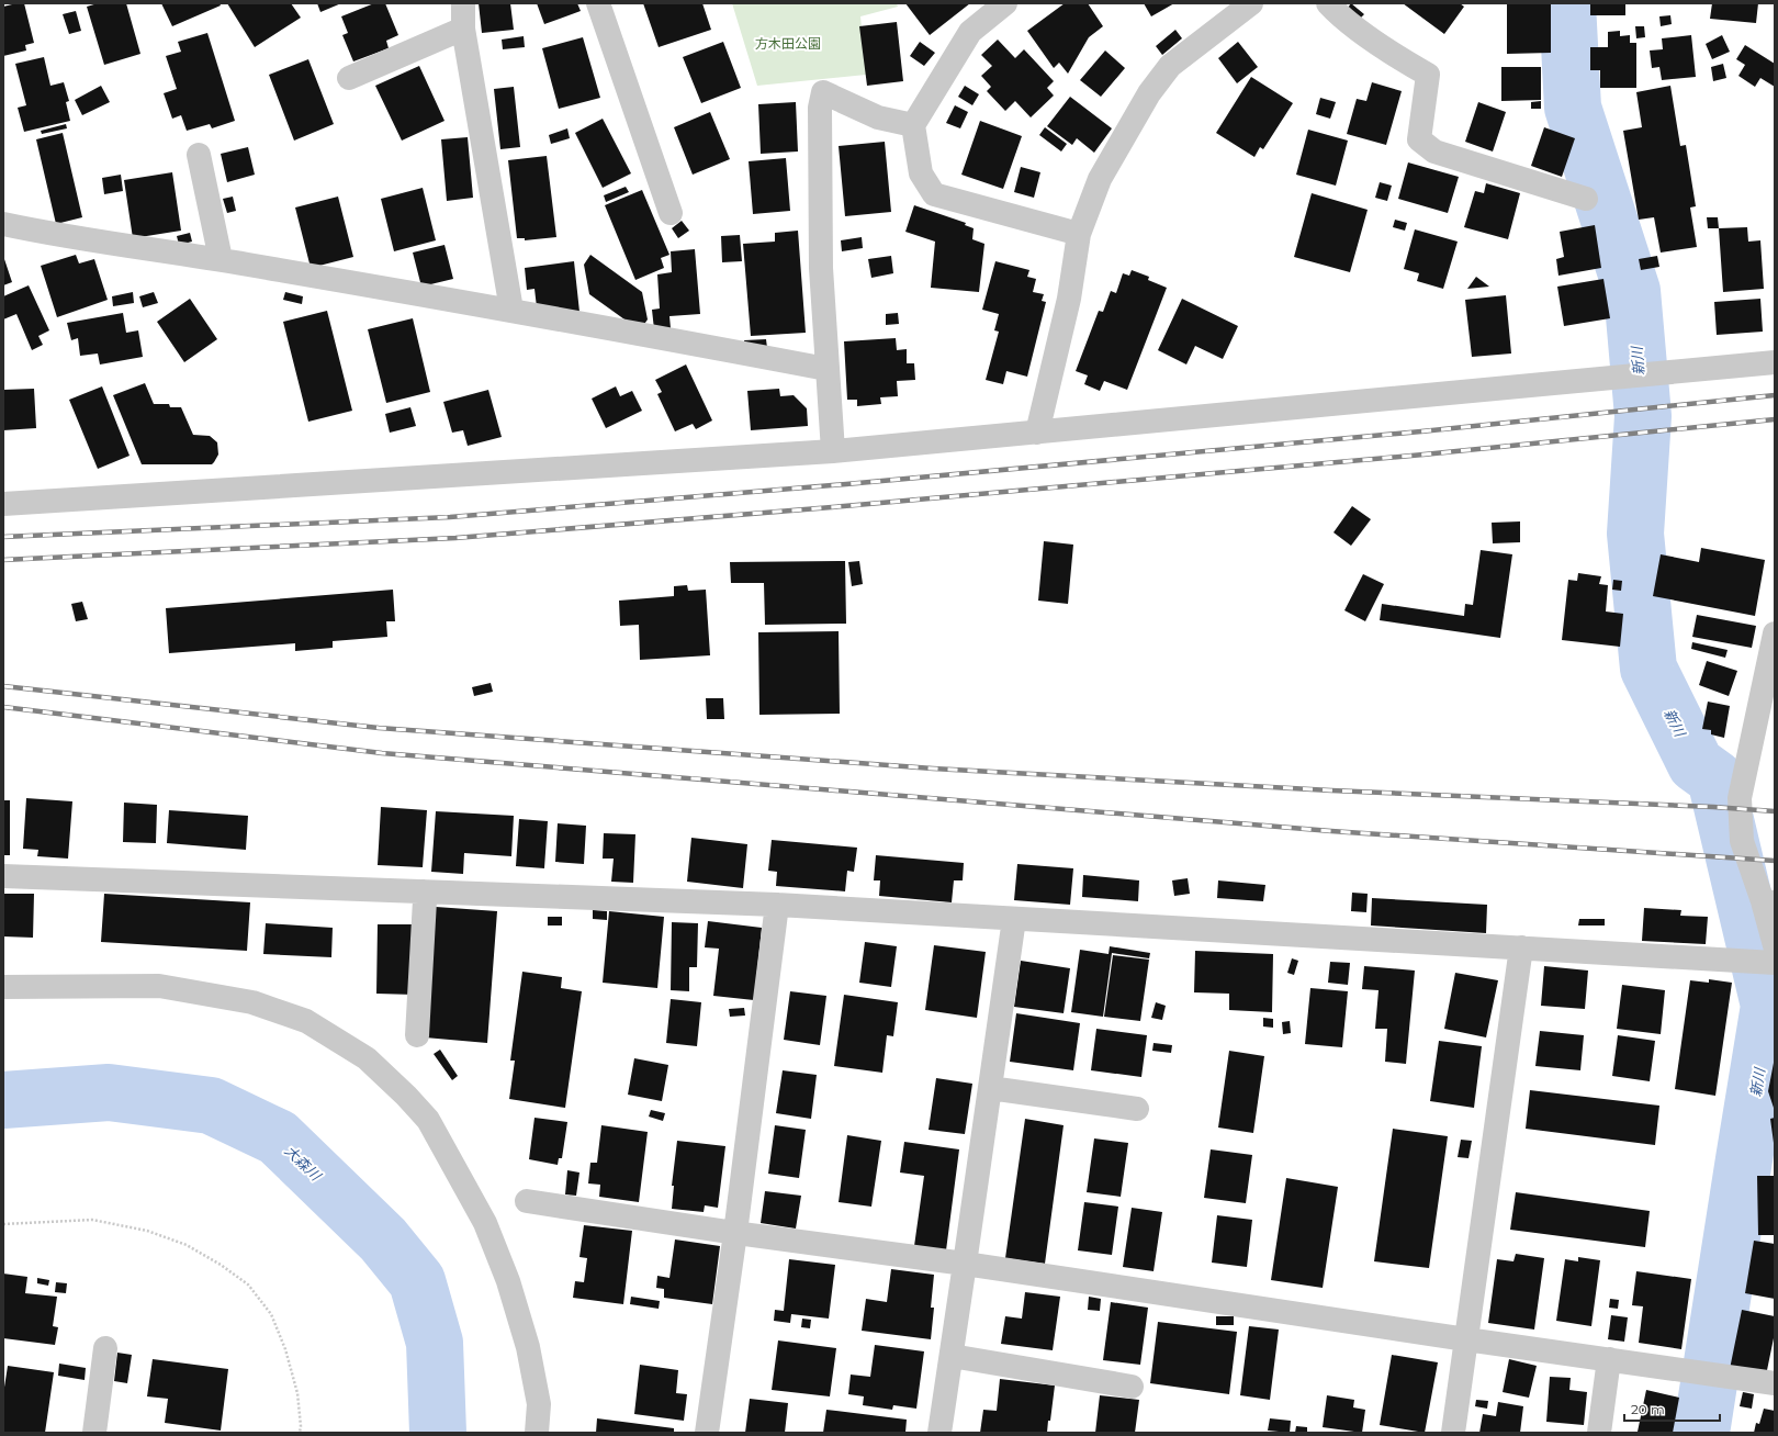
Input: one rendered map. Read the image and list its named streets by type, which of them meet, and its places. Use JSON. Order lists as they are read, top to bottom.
{
  "water": ["新川", "大森川"],
  "parks": ["方木田公園"],
  "scale_bar": "20 m"
}
